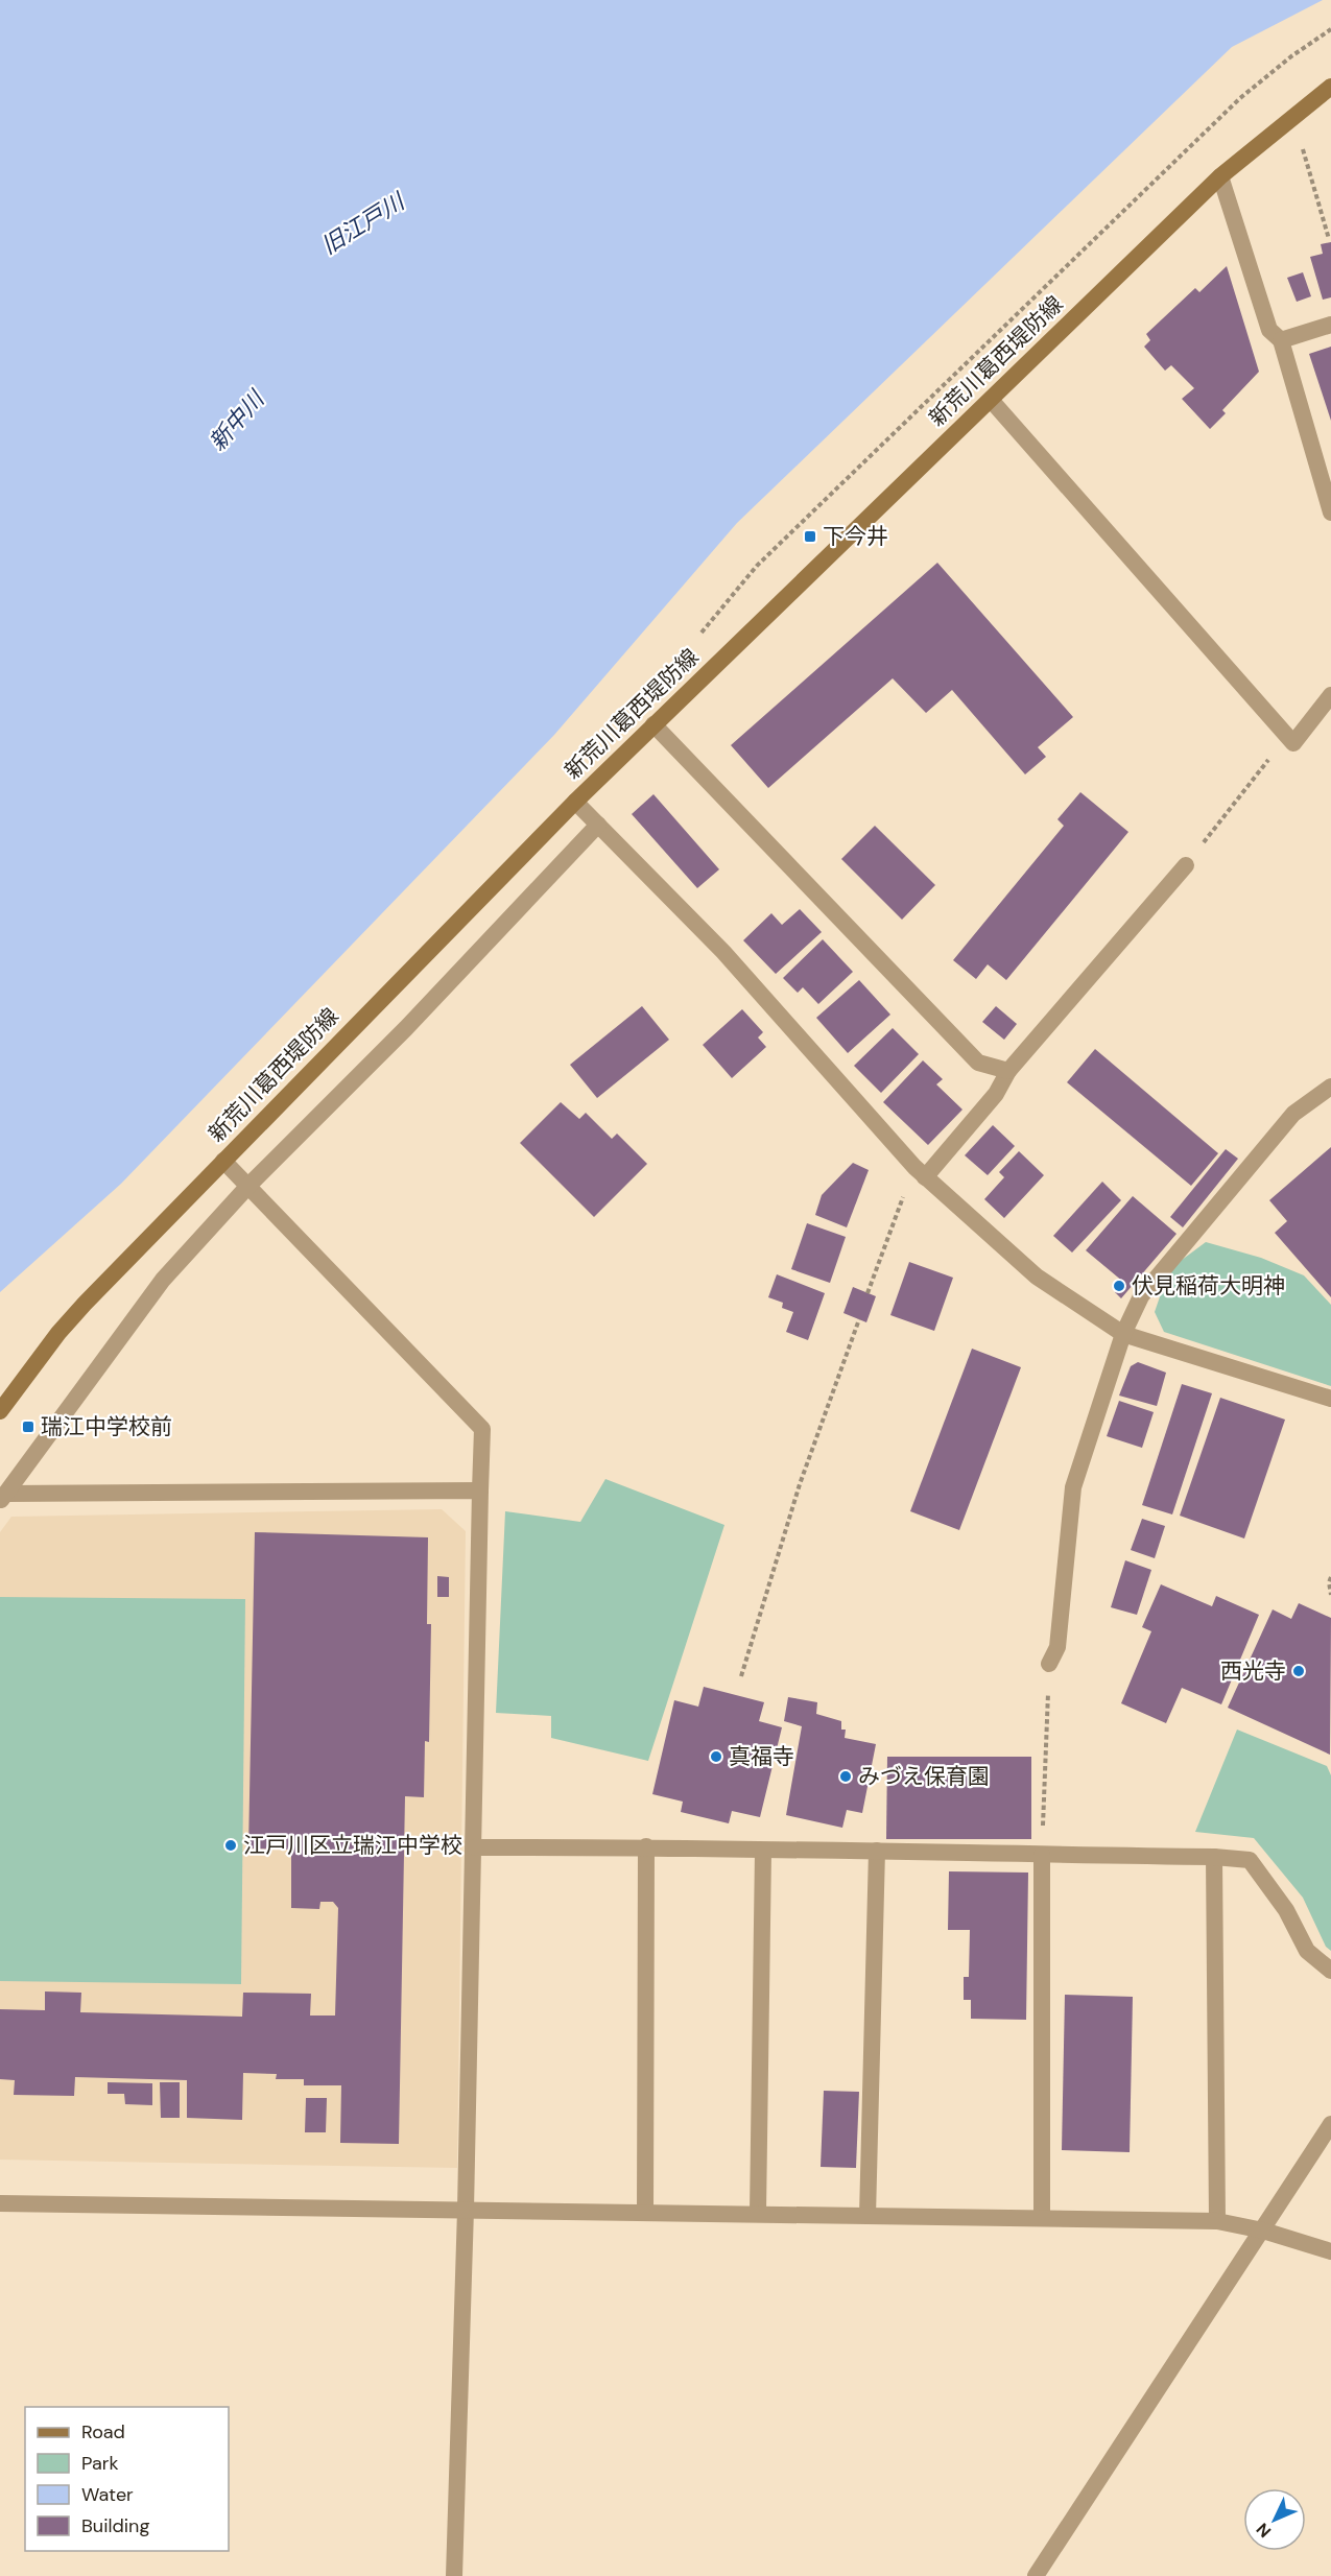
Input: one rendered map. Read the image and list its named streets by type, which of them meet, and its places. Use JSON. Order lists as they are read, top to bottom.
{
  "streets": {
    "main road": ["新荒川葛西堤防線"]
  },
  "water": ["旧江戸川", "新中川"],
  "places": {
    "transit": ["下今井", "瑞江中学校前"],
    "other": [
      "伏見稲荷大明神",
      "西光寺",
      "真福寺",
      "みづえ保育園",
      "江戸川区立瑞江中学校"
    ]
  },
  "legend": [
    "Road",
    "Park",
    "Water",
    "Building"
  ],
  "north": "bottom left"
}
